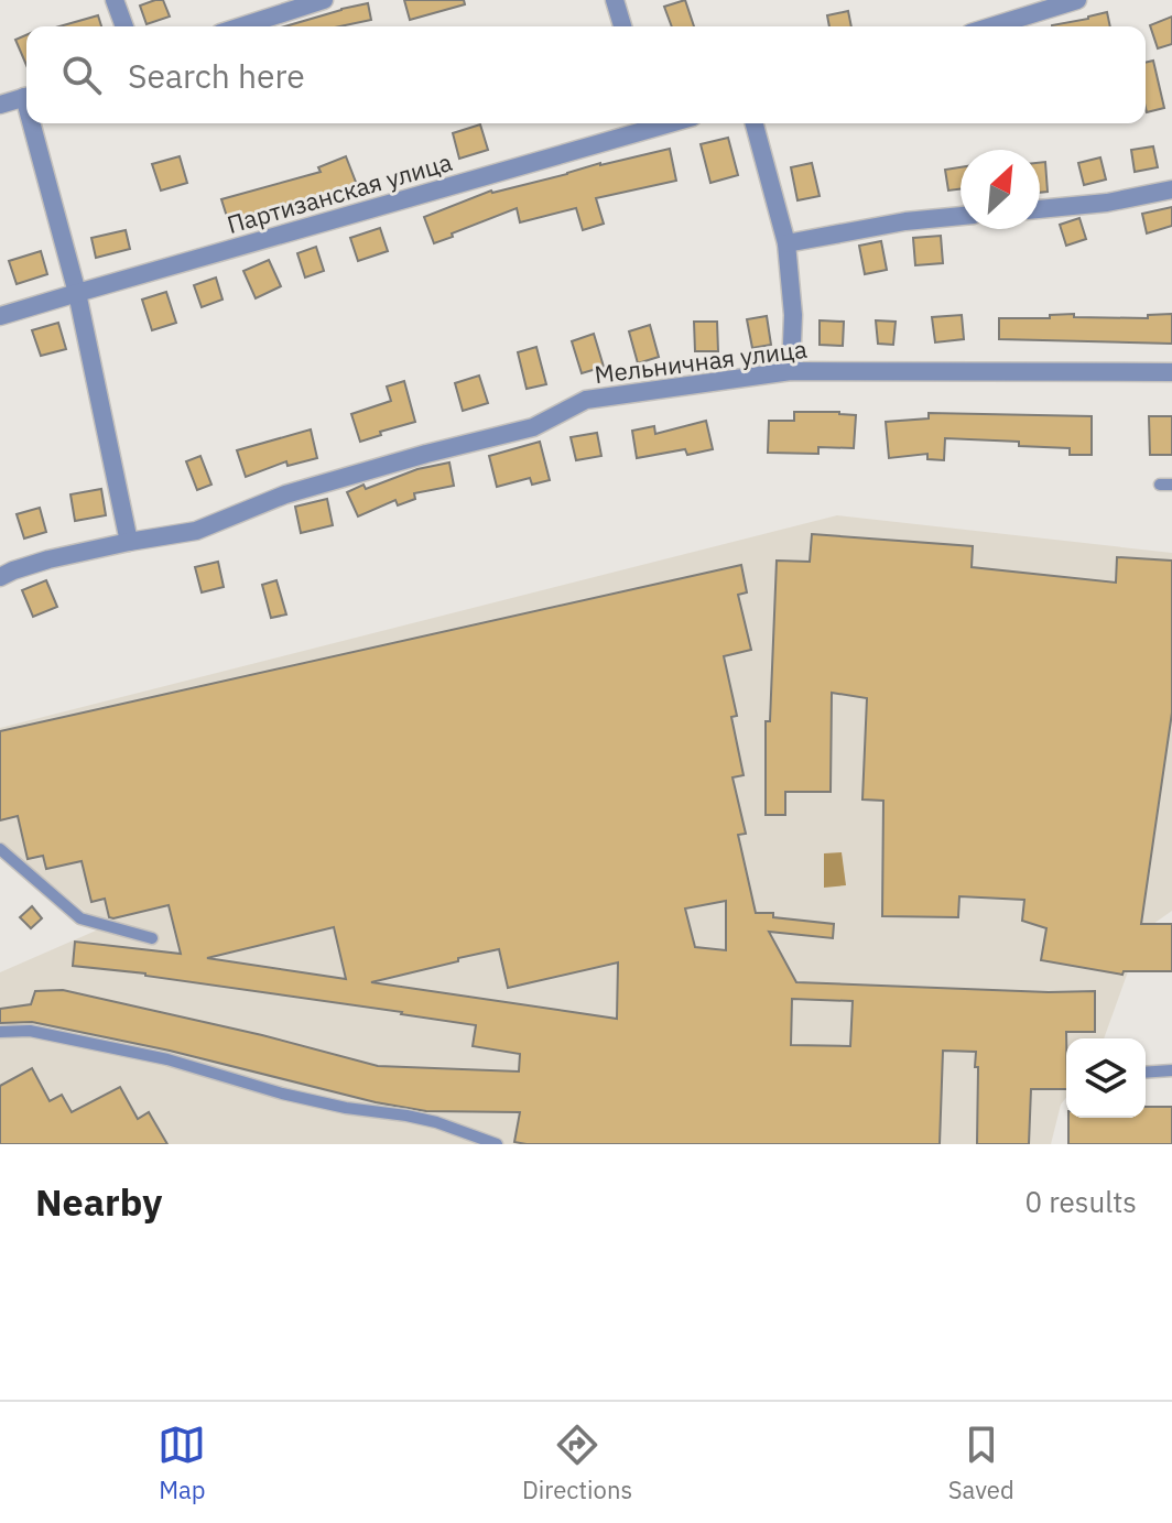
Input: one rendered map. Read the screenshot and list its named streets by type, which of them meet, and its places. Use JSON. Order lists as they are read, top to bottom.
{
  "streets": {
    "street": ["Партизанская улица", "Мельничная улица"]
  },
  "north": "top right",
  "page": {
    "search": "Search here",
    "heading": ["Nearby", "0 results"],
    "nav": ["Map", "Directions", "Saved"]
  }
}
